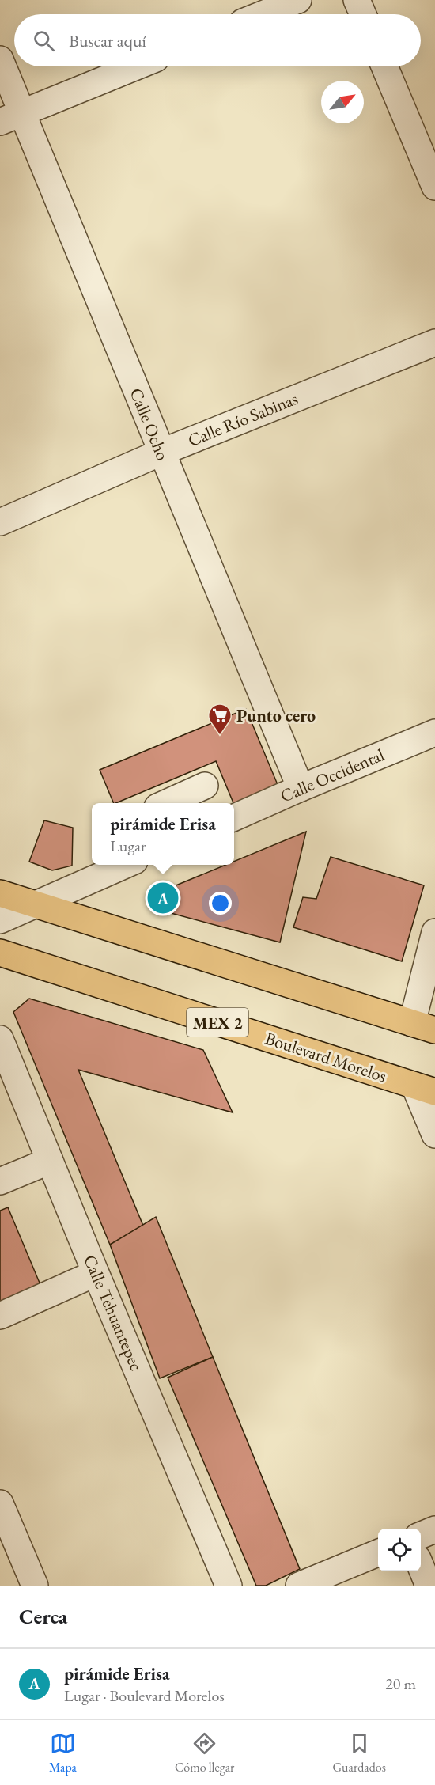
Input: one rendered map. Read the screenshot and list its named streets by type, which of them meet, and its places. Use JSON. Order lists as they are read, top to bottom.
{
  "streets": {
    "main road": ["MEX 2", "Boulevard Morelos"],
    "street": [
      "Calle Río Sabinas",
      "Calle Ocho",
      "Calle Occidental",
      "Calle Tehuantepec"
    ]
  },
  "crossings": [
    ["Calle Río Sabinas", "Calle Ocho"],
    ["Calle Ocho", "Calle Occidental"]
  ],
  "places": {
    "supermarket": ["Punto cero"]
  },
  "north": "top right",
  "page": {
    "search": "Buscar aquí",
    "popup": ["pirámide Erisa", "Lugar"],
    "pins": "A",
    "heading": "Cerca",
    "list": [
      {
        "mark": "A",
        "name": "pirámide Erisa",
        "note": "Lugar · Boulevard Morelos",
        "value": "20 m"
      }
    ],
    "nav": ["Mapa", "Cómo llegar", "Guardados"]
  }
}
